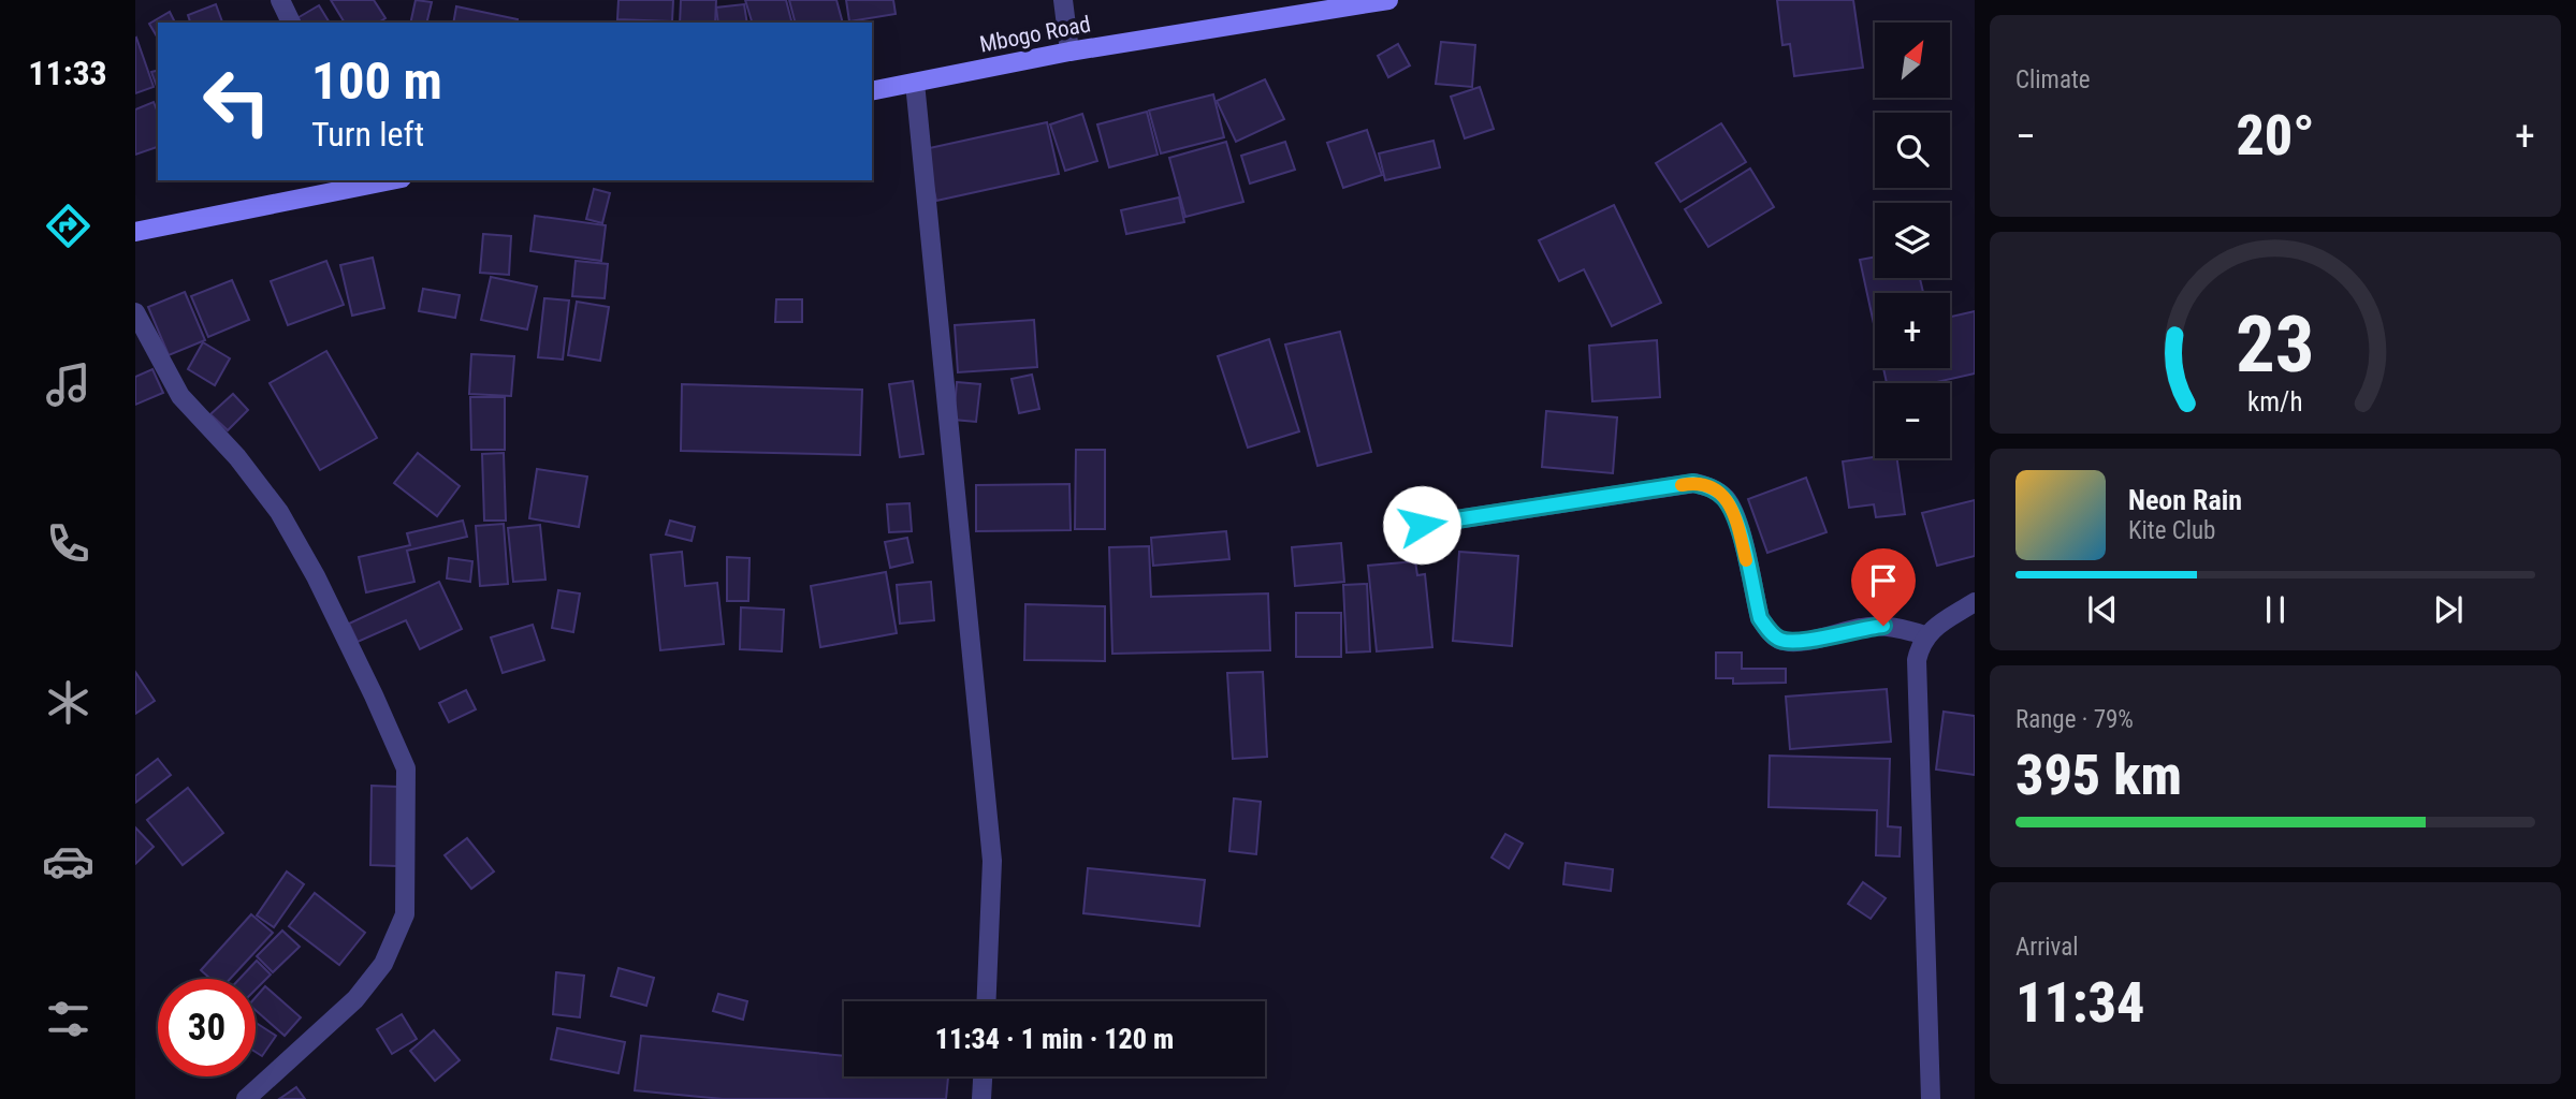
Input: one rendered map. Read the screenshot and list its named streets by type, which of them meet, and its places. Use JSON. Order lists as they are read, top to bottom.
{
  "streets": {
    "main road": ["Mbogo Road"]
  },
  "north": "top right",
  "page": {
    "tabs": "11:33",
    "tile": [
      "Climate",
      ["Range · 79%", "395 km"],
      ["Arrival", "11:34"]
    ],
    "map_buttons": ["+", "−"],
    "turn": ["100 m", "Turn left"],
    "heat": ["−", "20°", "+"],
    "song": ["Neon Rain", "Kite Club"],
    "limit": "30",
    "trip": "11:34 · 1 min · 120 m",
    "gauge": ["23", "km/h"]
  }
}
